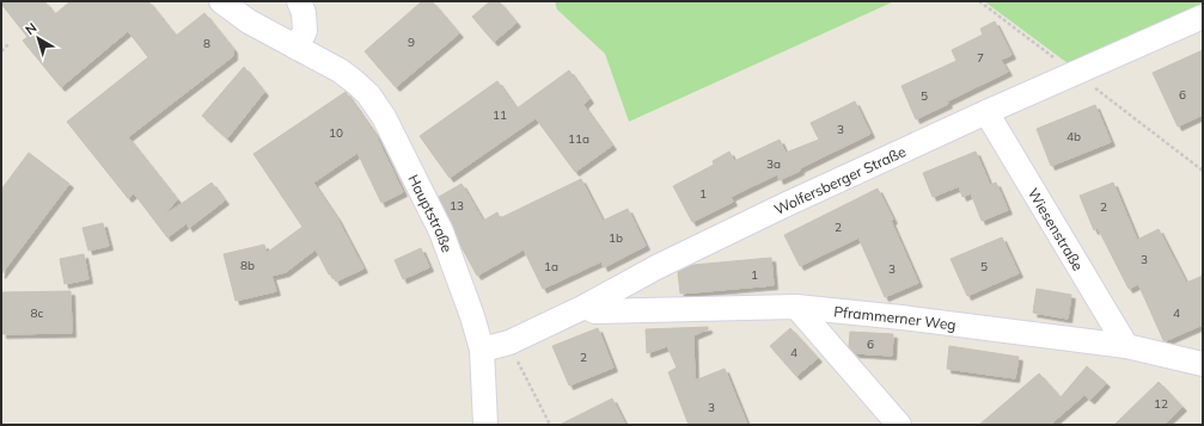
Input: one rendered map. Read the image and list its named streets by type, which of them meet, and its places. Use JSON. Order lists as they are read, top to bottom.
{
  "streets": {
    "street": [
      "Wolfersberger Straße",
      "Hauptstraße",
      "Wiesenstraße",
      "Pframmerner Weg"
    ]
  },
  "crossings": [
    ["Wolfersberger Straße", "Hauptstraße"],
    ["Wolfersberger Straße", "Wiesenstraße"],
    ["Wolfersberger Straße", "Pframmerner Weg"],
    ["Wiesenstraße", "Pframmerner Weg"]
  ],
  "house_numbers": [
    "9",
    "8",
    "7",
    "6",
    "5",
    "11",
    "3",
    "10",
    "4b",
    "11a",
    "3a",
    "1",
    "13",
    "2",
    "2",
    "1b",
    "3",
    "8b",
    "1a",
    "5",
    "3",
    "1",
    "8c",
    "4",
    "6",
    "4",
    "2",
    "12",
    "3"
  ],
  "north": "top left"
}
